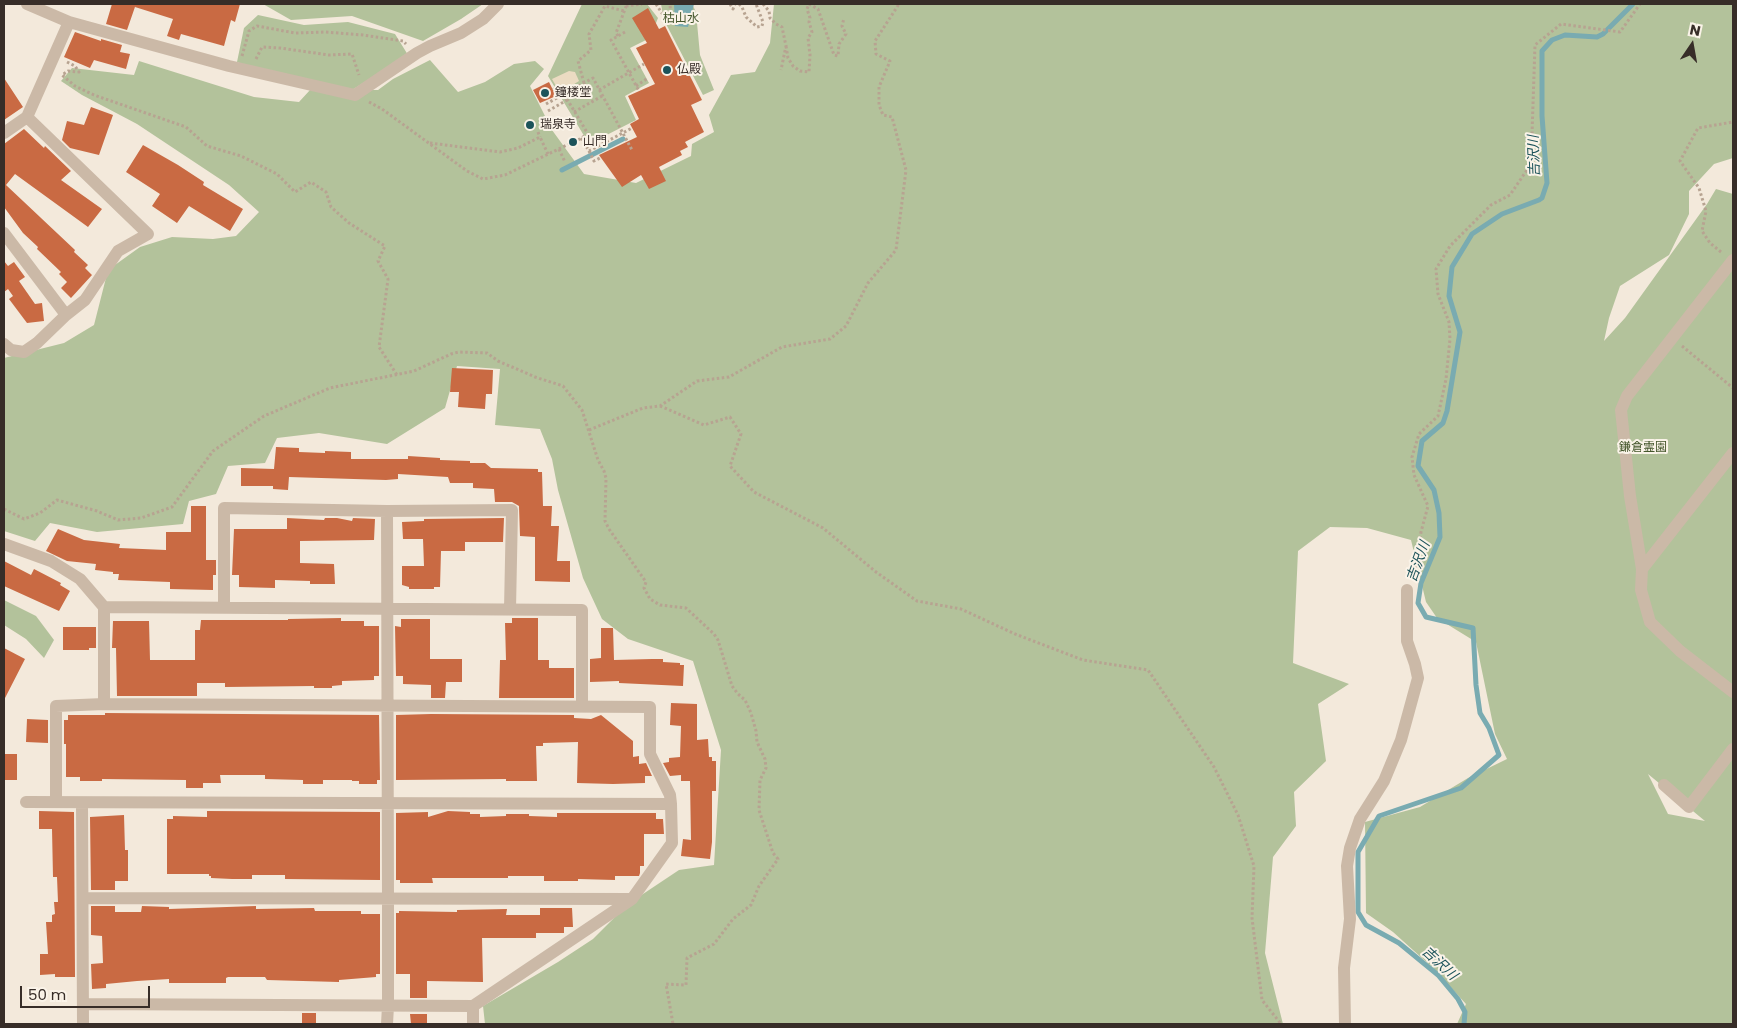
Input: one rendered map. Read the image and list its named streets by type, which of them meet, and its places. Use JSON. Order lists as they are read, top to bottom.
{
  "water": ["吉沢川"],
  "parks": ["枯山水", "鎌倉霊園"],
  "places": [
    "仏殿",
    "鐘楼堂",
    "瑞泉寺",
    "山門"
  ],
  "scale_bar": "50 m",
  "north": "top"
}
